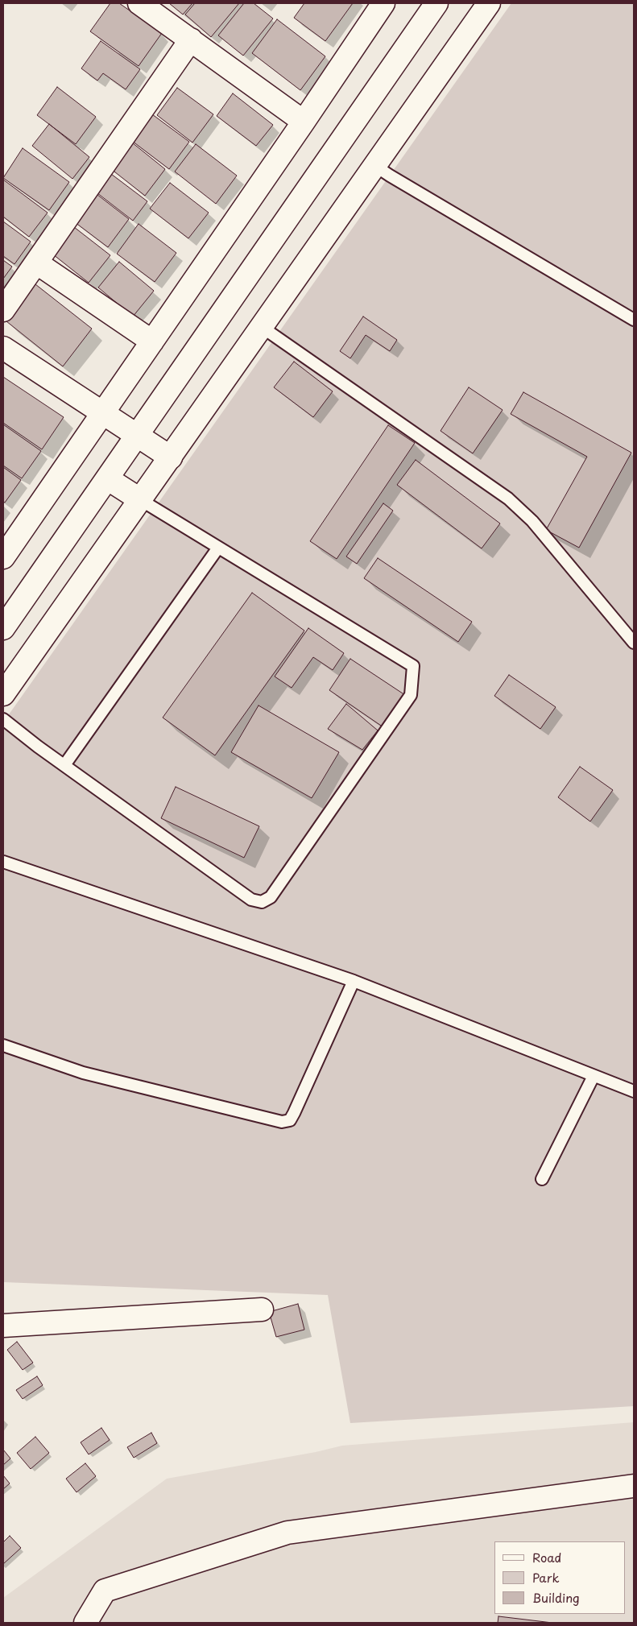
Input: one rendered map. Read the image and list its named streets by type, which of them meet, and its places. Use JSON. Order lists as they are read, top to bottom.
{
  "legend": ["Road", "Park", "Building"]
}
